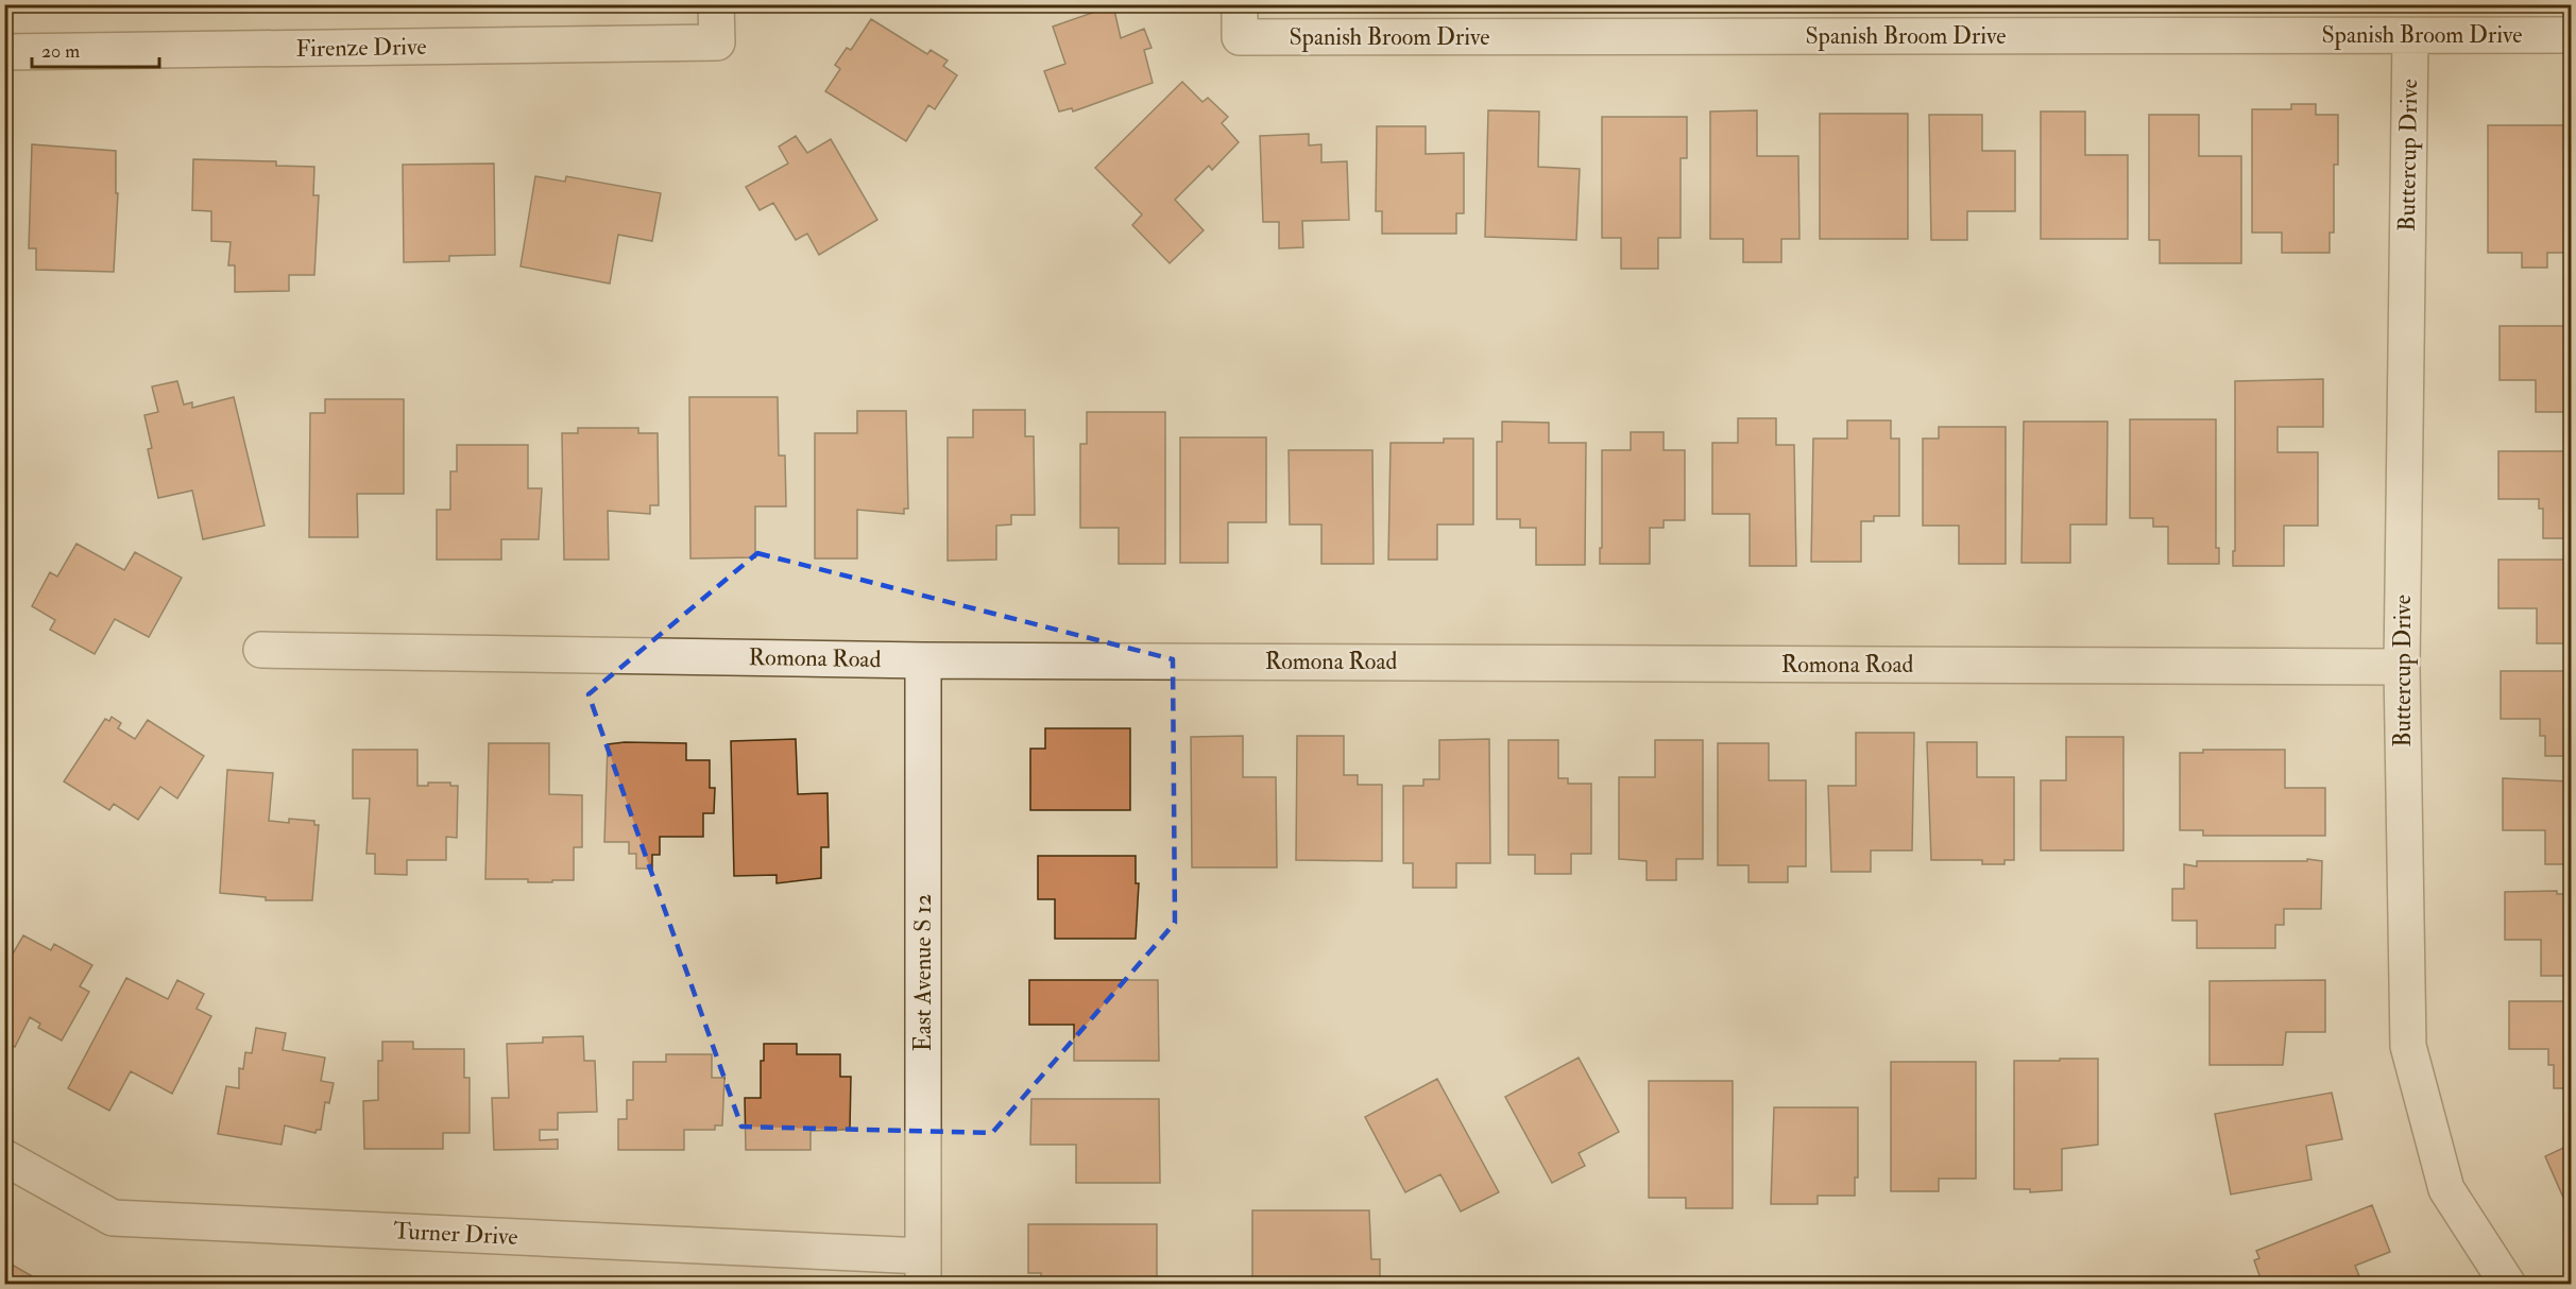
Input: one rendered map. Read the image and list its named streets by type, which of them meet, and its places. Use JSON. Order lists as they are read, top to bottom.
{
  "streets": {
    "street": [
      "Spanish Broom Drive",
      "Firenze Drive",
      "Buttercup Drive",
      "Romona Road",
      "East Avenue S 12",
      "Turner Drive"
    ]
  },
  "crossings": [
    ["Spanish Broom Drive", "Buttercup Drive"],
    ["Buttercup Drive", "Romona Road"],
    ["Romona Road", "East Avenue S 12"],
    ["East Avenue S 12", "Turner Drive"]
  ],
  "scale_bar": "20 m"
}
